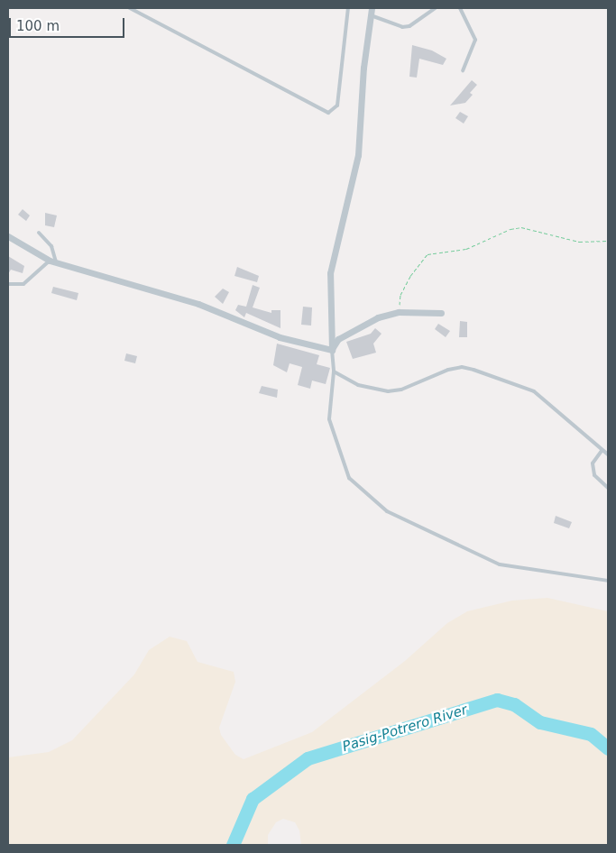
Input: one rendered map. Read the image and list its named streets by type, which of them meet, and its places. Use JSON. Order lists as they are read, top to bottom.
{
  "water": ["Pasig-Potrero River"],
  "scale_bar": "100 m"
}
